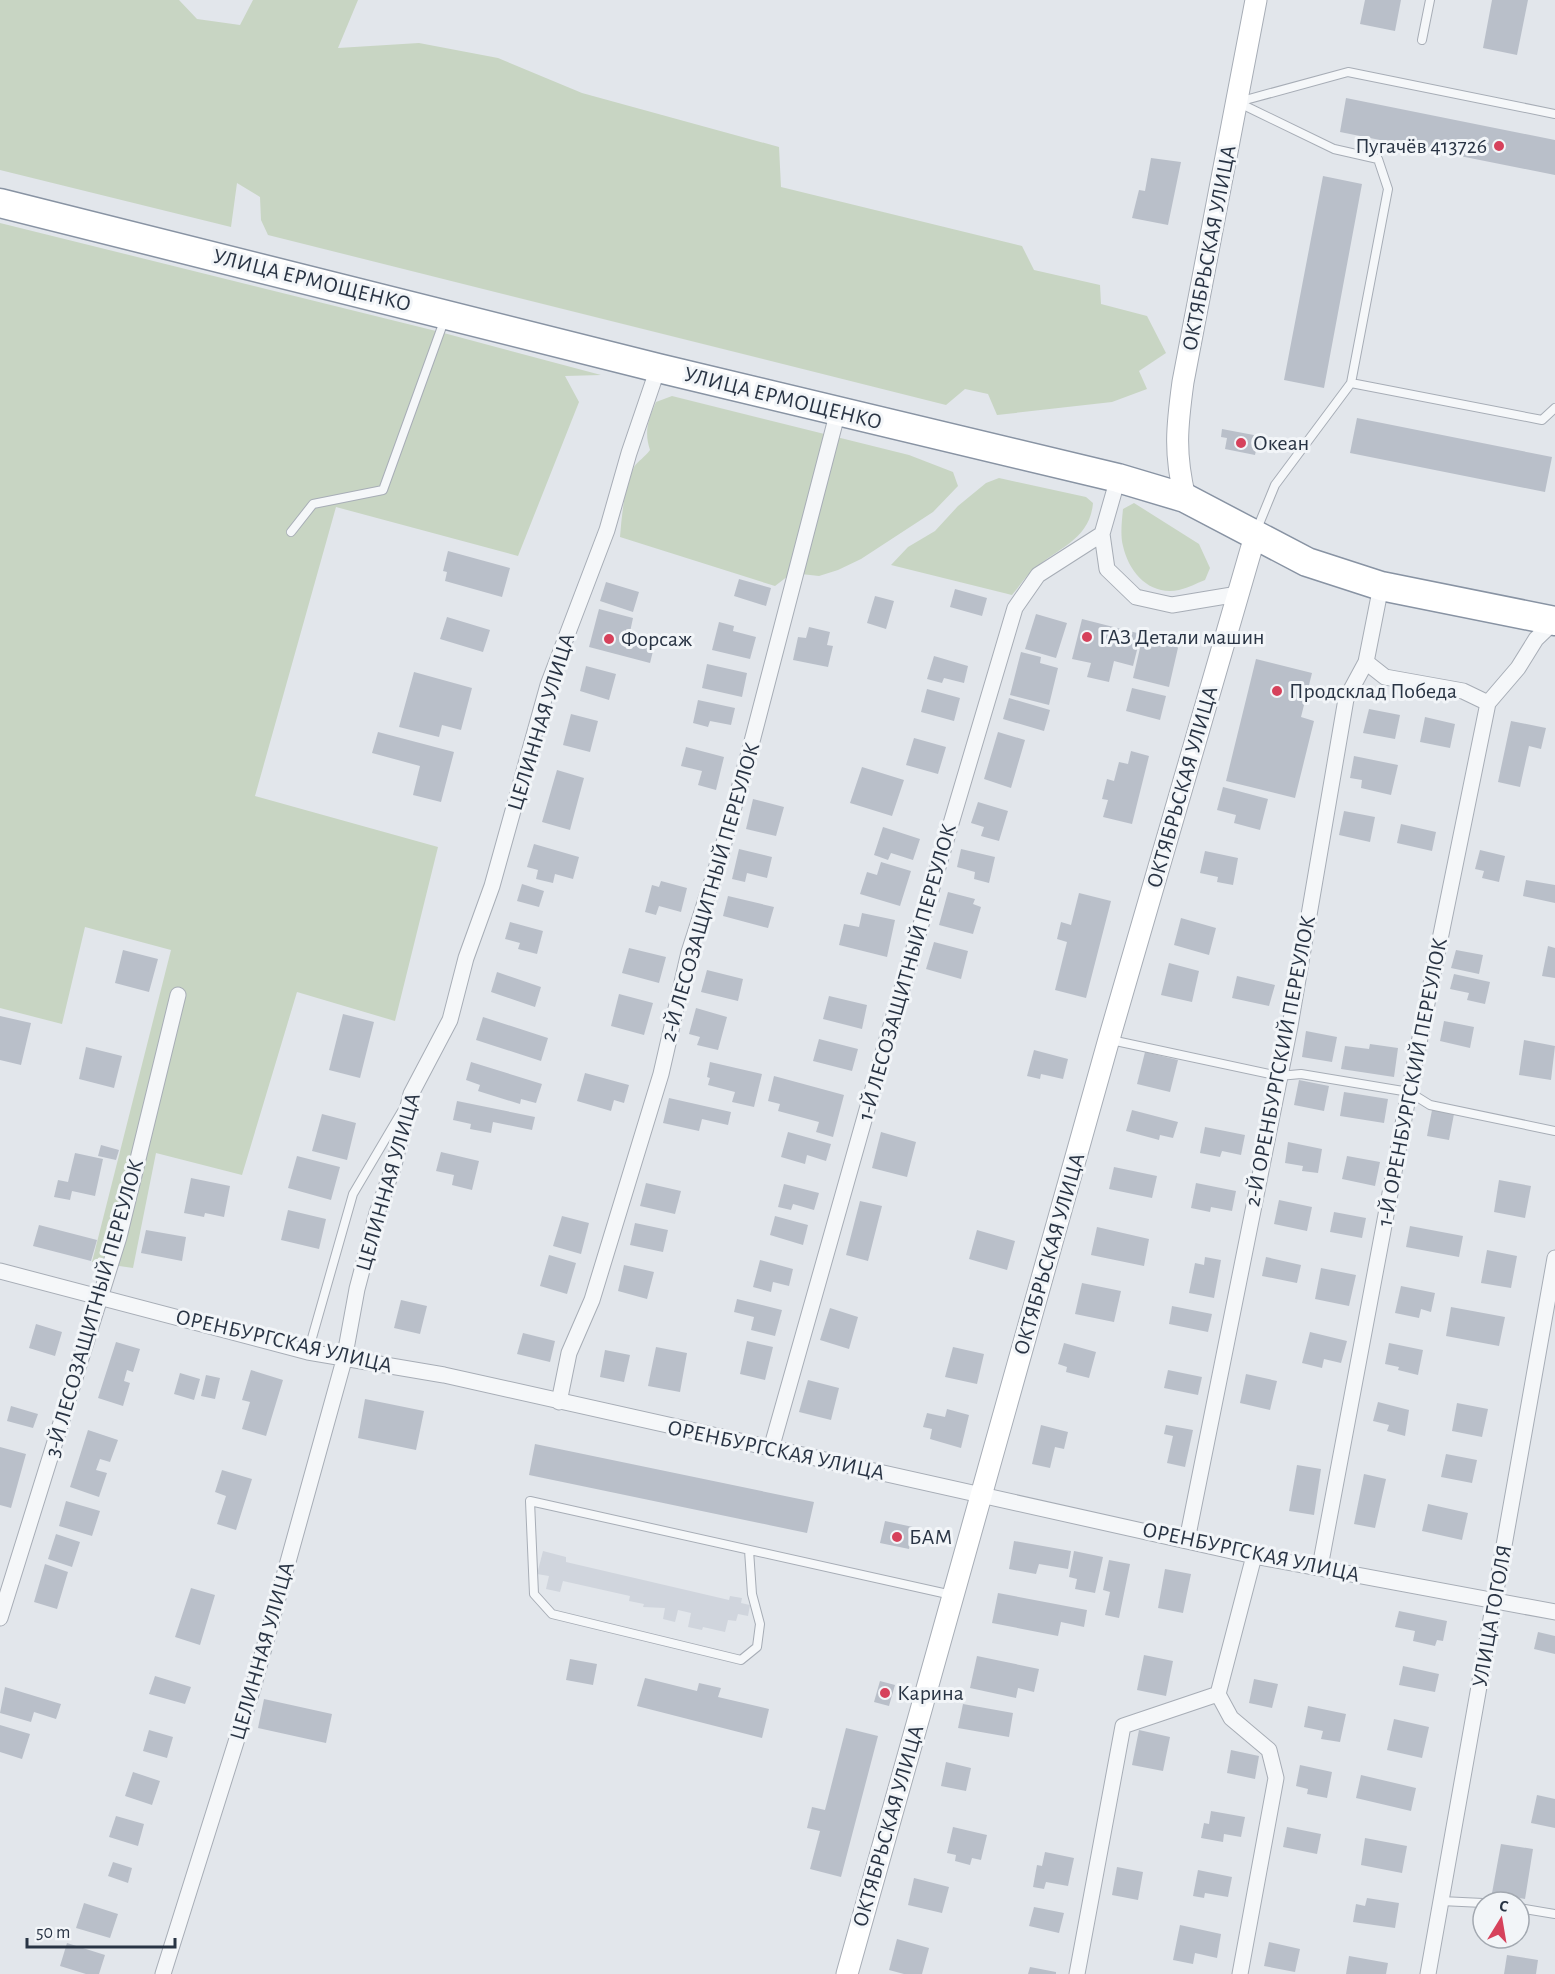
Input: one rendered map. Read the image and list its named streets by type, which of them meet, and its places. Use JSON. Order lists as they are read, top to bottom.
{
  "streets": {
    "highway": ["УЛИЦА ЕРМОЩЕНКО"],
    "street": [
      "ОКТЯБРЬСКАЯ УЛИЦА",
      "ЦЕЛИННАЯ УЛИЦА",
      "2-Й ЛЕСОЗАЩИТНЫЙ ПЕРЕУЛОК",
      "1-Й ЛЕСОЗАЩИТНЫЙ ПЕРЕУЛОК",
      "2-Й ОРЕНБУРГСКИЙ ПЕРЕУЛОК",
      "1-Й ОРЕНБУРГСКИЙ ПЕРЕУЛОК",
      "3-Й ЛЕСОЗАЩИТНЫЙ ПЕРЕУЛОК",
      "ОРЕНБУРГСКАЯ УЛИЦА",
      "УЛИЦА ГОГОЛЯ"
    ]
  },
  "crossings": [
    ["ОКТЯБРЬСКАЯ УЛИЦА", "УЛИЦА ЕРМОЩЕНКО"],
    ["ОКТЯБРЬСКАЯ УЛИЦА", "ОРЕНБУРГСКАЯ УЛИЦА"],
    ["УЛИЦА ЕРМОЩЕНКО", "ЦЕЛИННАЯ УЛИЦА"],
    ["УЛИЦА ЕРМОЩЕНКО", "2-Й ЛЕСОЗАЩИТНЫЙ ПЕРЕУЛОК"],
    ["УЛИЦА ЕРМОЩЕНКО", "2-Й ОРЕНБУРГСКИЙ ПЕРЕУЛОК"],
    ["УЛИЦА ЕРМОЩЕНКО", "1-Й ОРЕНБУРГСКИЙ ПЕРЕУЛОК"],
    ["ЦЕЛИННАЯ УЛИЦА", "ОРЕНБУРГСКАЯ УЛИЦА"],
    ["2-Й ЛЕСОЗАЩИТНЫЙ ПЕРЕУЛОК", "ОРЕНБУРГСКАЯ УЛИЦА"],
    ["1-Й ЛЕСОЗАЩИТНЫЙ ПЕРЕУЛОК", "ОРЕНБУРГСКАЯ УЛИЦА"],
    ["2-Й ОРЕНБУРГСКИЙ ПЕРЕУЛОК", "ОРЕНБУРГСКАЯ УЛИЦА"],
    ["1-Й ОРЕНБУРГСКИЙ ПЕРЕУЛОК", "ОРЕНБУРГСКАЯ УЛИЦА"],
    ["3-Й ЛЕСОЗАЩИТНЫЙ ПЕРЕУЛОК", "ОРЕНБУРГСКАЯ УЛИЦА"],
    ["ОРЕНБУРГСКАЯ УЛИЦА", "УЛИЦА ГОГОЛЯ"]
  ],
  "places": [
    "Пугачёв 413726",
    "Океан",
    "ГАЗ Детали машин",
    "Форсаж",
    "Продсклад Победа",
    "БАМ",
    "Карина"
  ],
  "scale_bar": "50 m",
  "north": "top"
}
